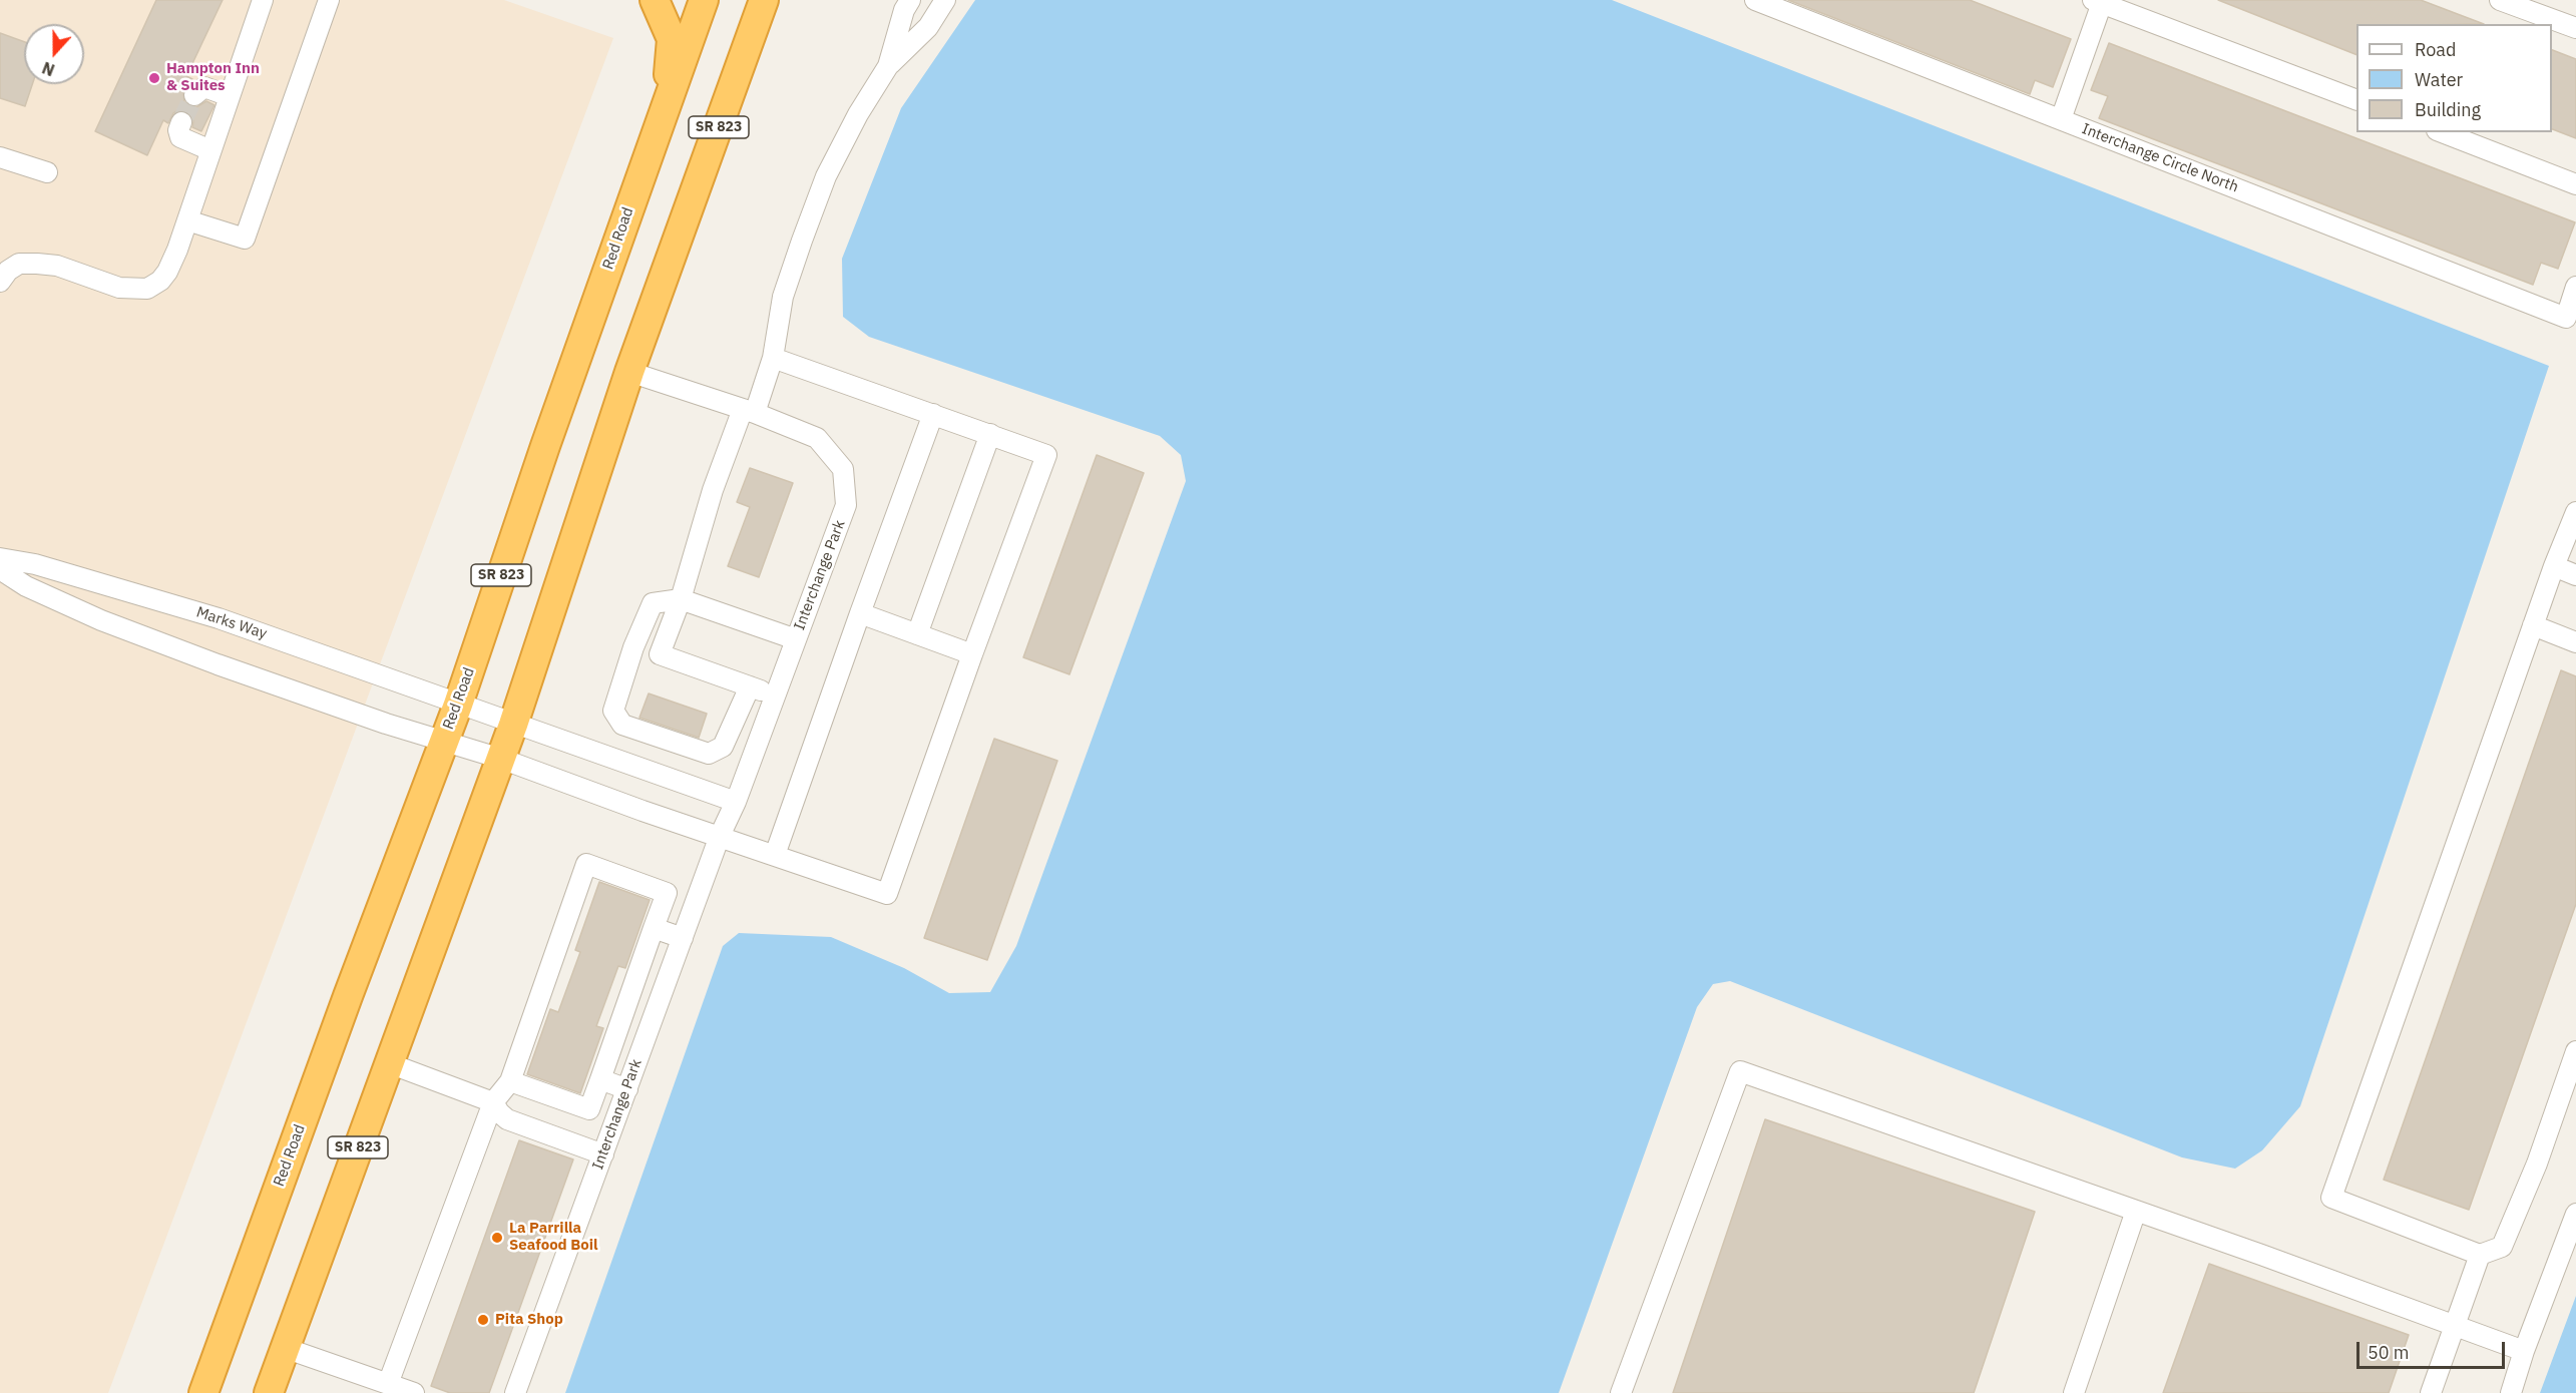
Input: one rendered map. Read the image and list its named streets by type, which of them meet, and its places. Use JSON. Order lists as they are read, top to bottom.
{
  "streets": {
    "highway": ["SR 823", "Red Road"],
    "street": ["Interchange Circle North", "Interchange Park", "Marks Way"]
  },
  "crossings": [
    ["SR 823", "Interchange Park"],
    ["Red Road", "Marks Way"]
  ],
  "places": ["Hampton Inn & Suites", "La Parrilla Seafood Boil", "Pita Shop"],
  "legend": ["Road", "Water", "Building"],
  "scale_bar": "50 m",
  "north": "bottom"
}
